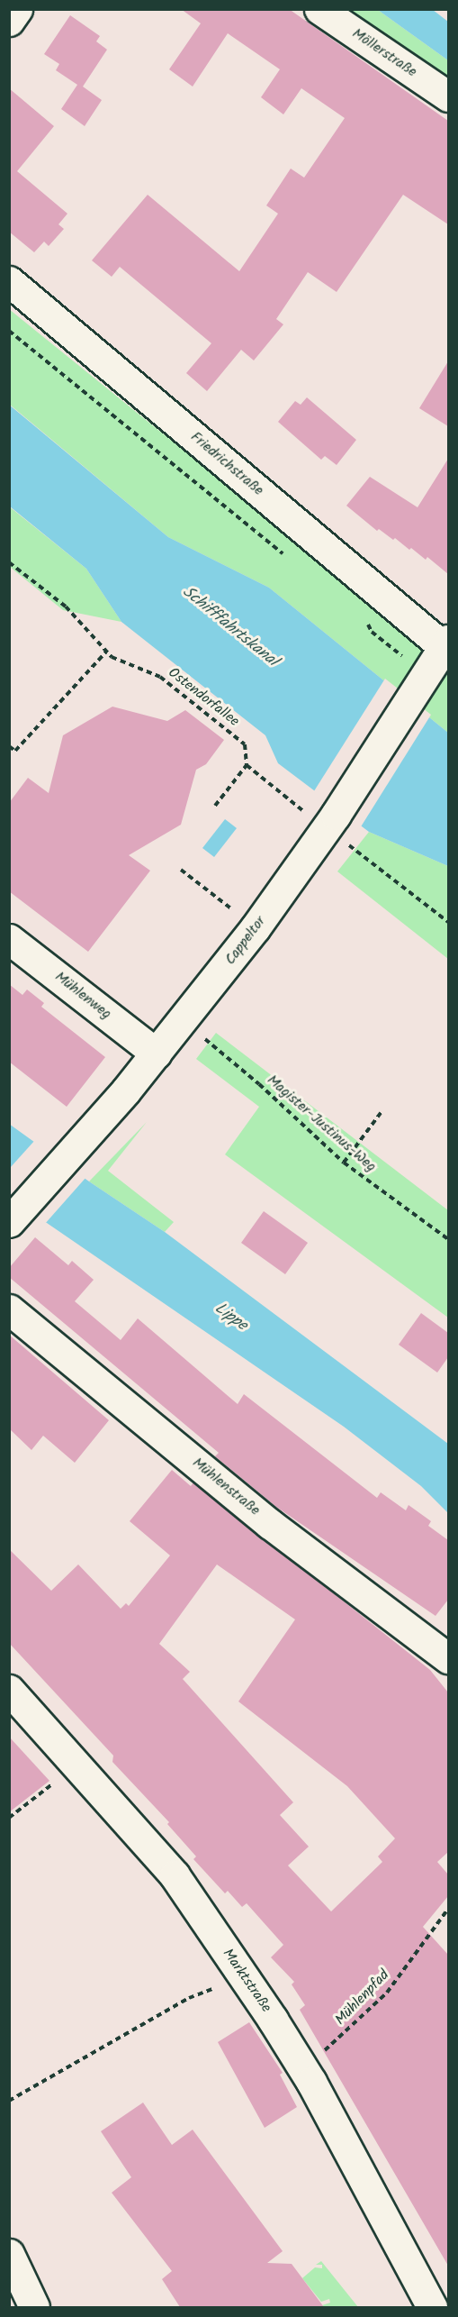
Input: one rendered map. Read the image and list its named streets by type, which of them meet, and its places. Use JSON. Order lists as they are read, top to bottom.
{
  "streets": {
    "street": [
      "Möllerstraße",
      "Friedrichstraße",
      "Cappeltor",
      "Mühlenweg",
      "Mühlenstraße",
      "Marktstraße"
    ],
    "path": ["Ostendorfallee", "Magister-Justinus-Weg", "Mühlenpfad"]
  },
  "crossings": [
    ["Friedrichstraße", "Cappeltor"],
    ["Cappeltor", "Mühlenweg"],
    ["Cappeltor", "Magister-Justinus-Weg"],
    ["Marktstraße", "Mühlenpfad"]
  ],
  "water": ["Schifffahrtskanal", "Lippe"]
}
